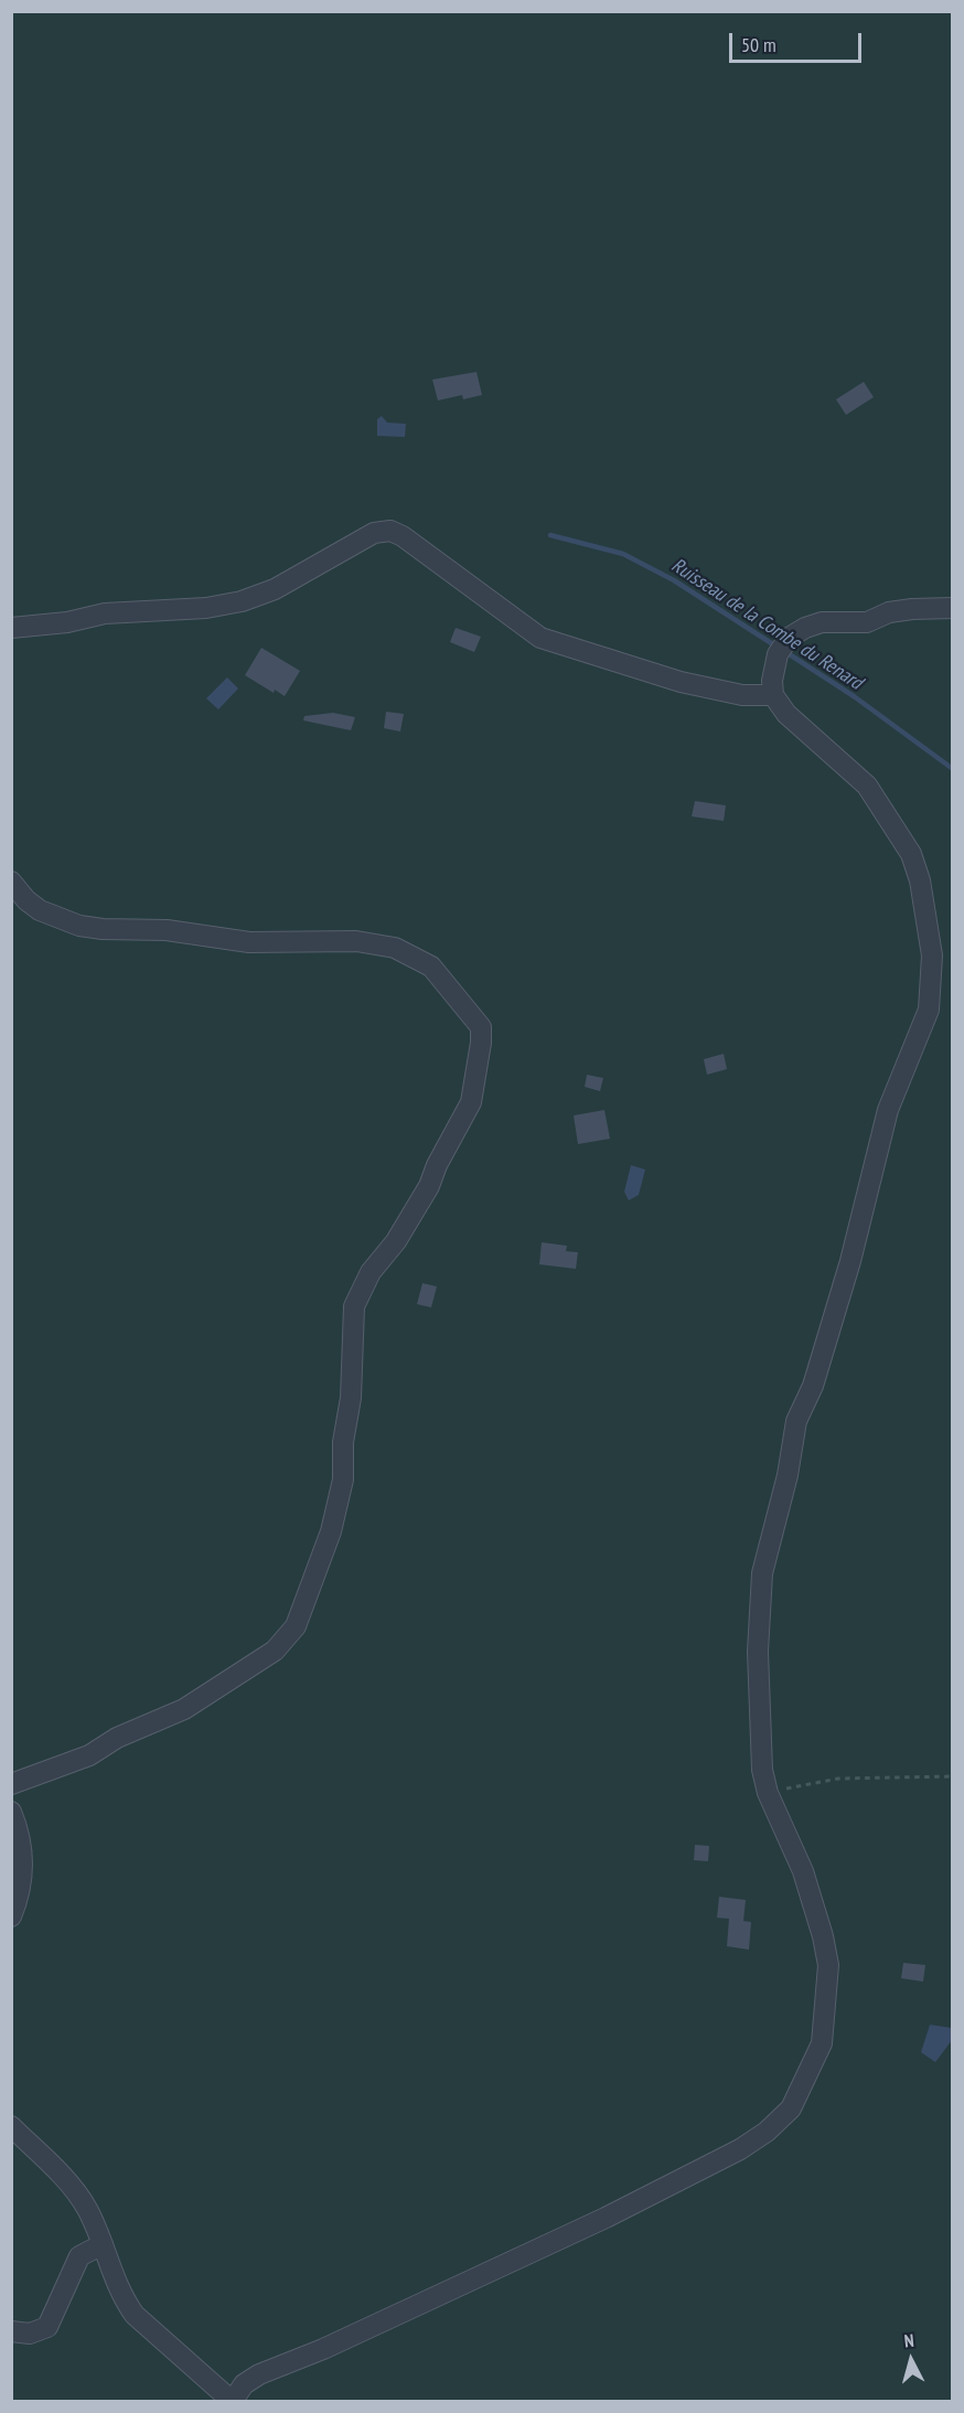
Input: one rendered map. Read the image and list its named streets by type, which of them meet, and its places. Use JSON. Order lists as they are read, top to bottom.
{
  "water": ["Ruisseau de la Combe du Renard"],
  "scale_bar": "50 m",
  "north": "top"
}
